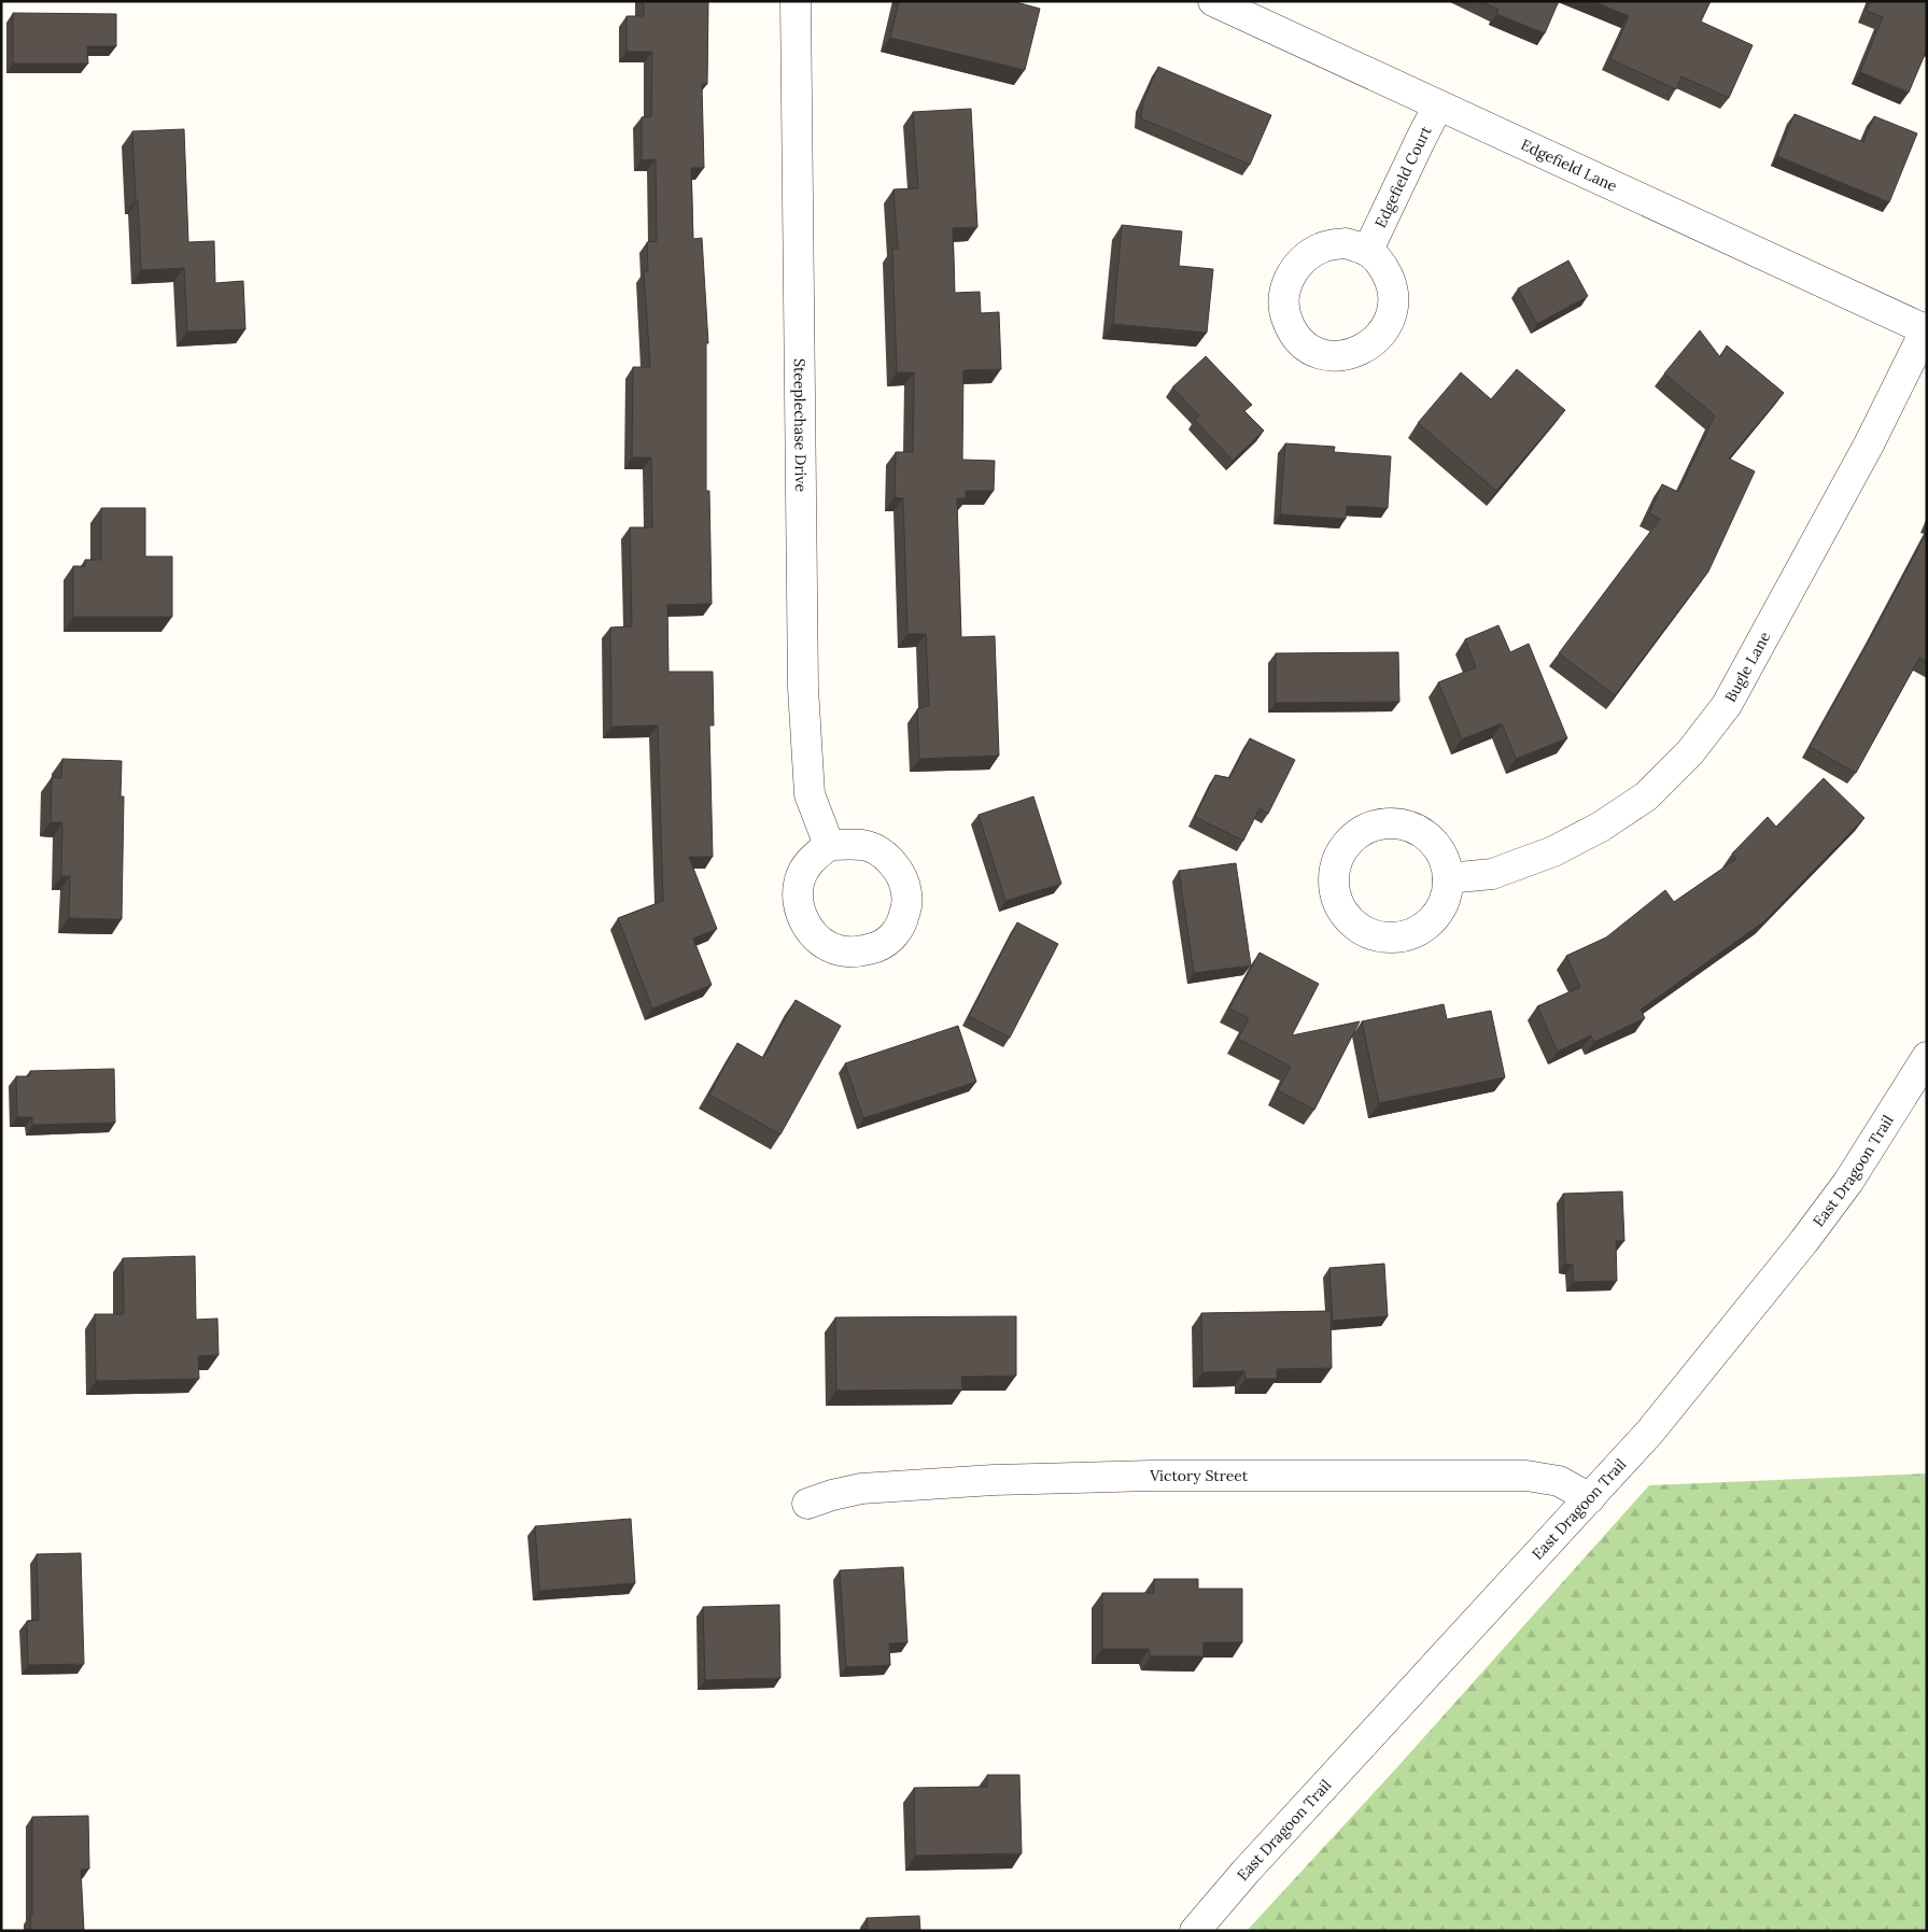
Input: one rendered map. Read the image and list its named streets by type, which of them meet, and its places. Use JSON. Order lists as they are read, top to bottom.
{
  "streets": {
    "street": [
      "Edgefield Lane",
      "Edgefield Court",
      "Steeplechase Drive",
      "Bugle Lane",
      "East Dragoon Trail",
      "Victory Street"
    ]
  },
  "crossings": [
    ["Edgefield Lane", "Edgefield Court"],
    ["Edgefield Lane", "Bugle Lane"],
    ["East Dragoon Trail", "Victory Street"]
  ]
}
